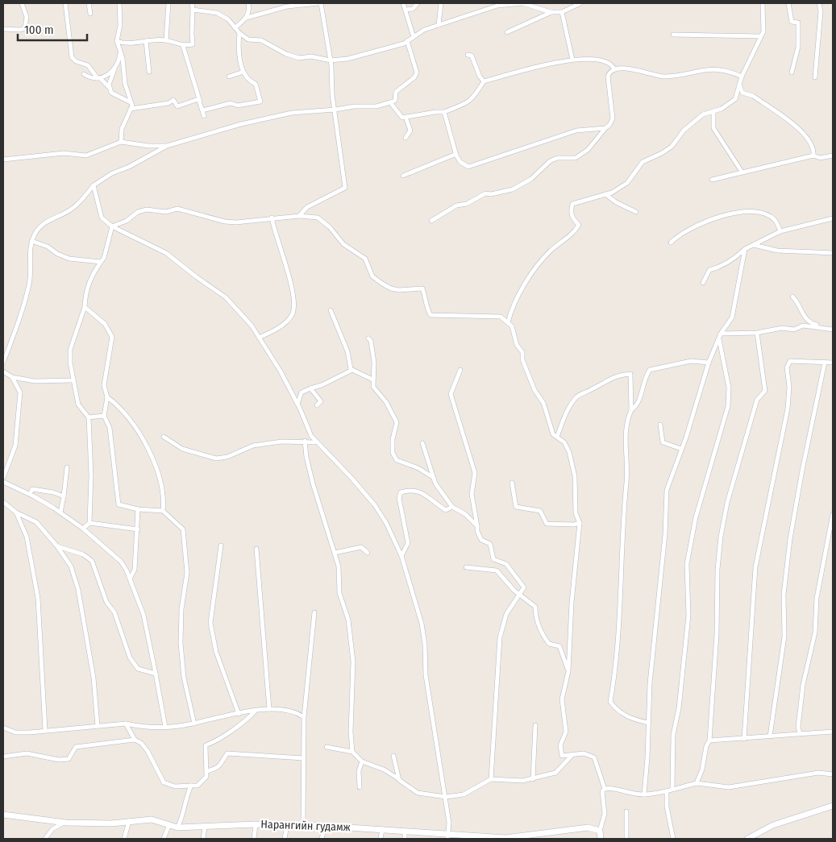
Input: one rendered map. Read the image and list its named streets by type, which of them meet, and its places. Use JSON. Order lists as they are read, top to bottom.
{
  "streets": {
    "main road": ["Нарангийн гудамж"]
  },
  "scale_bar": "100 m"
}
